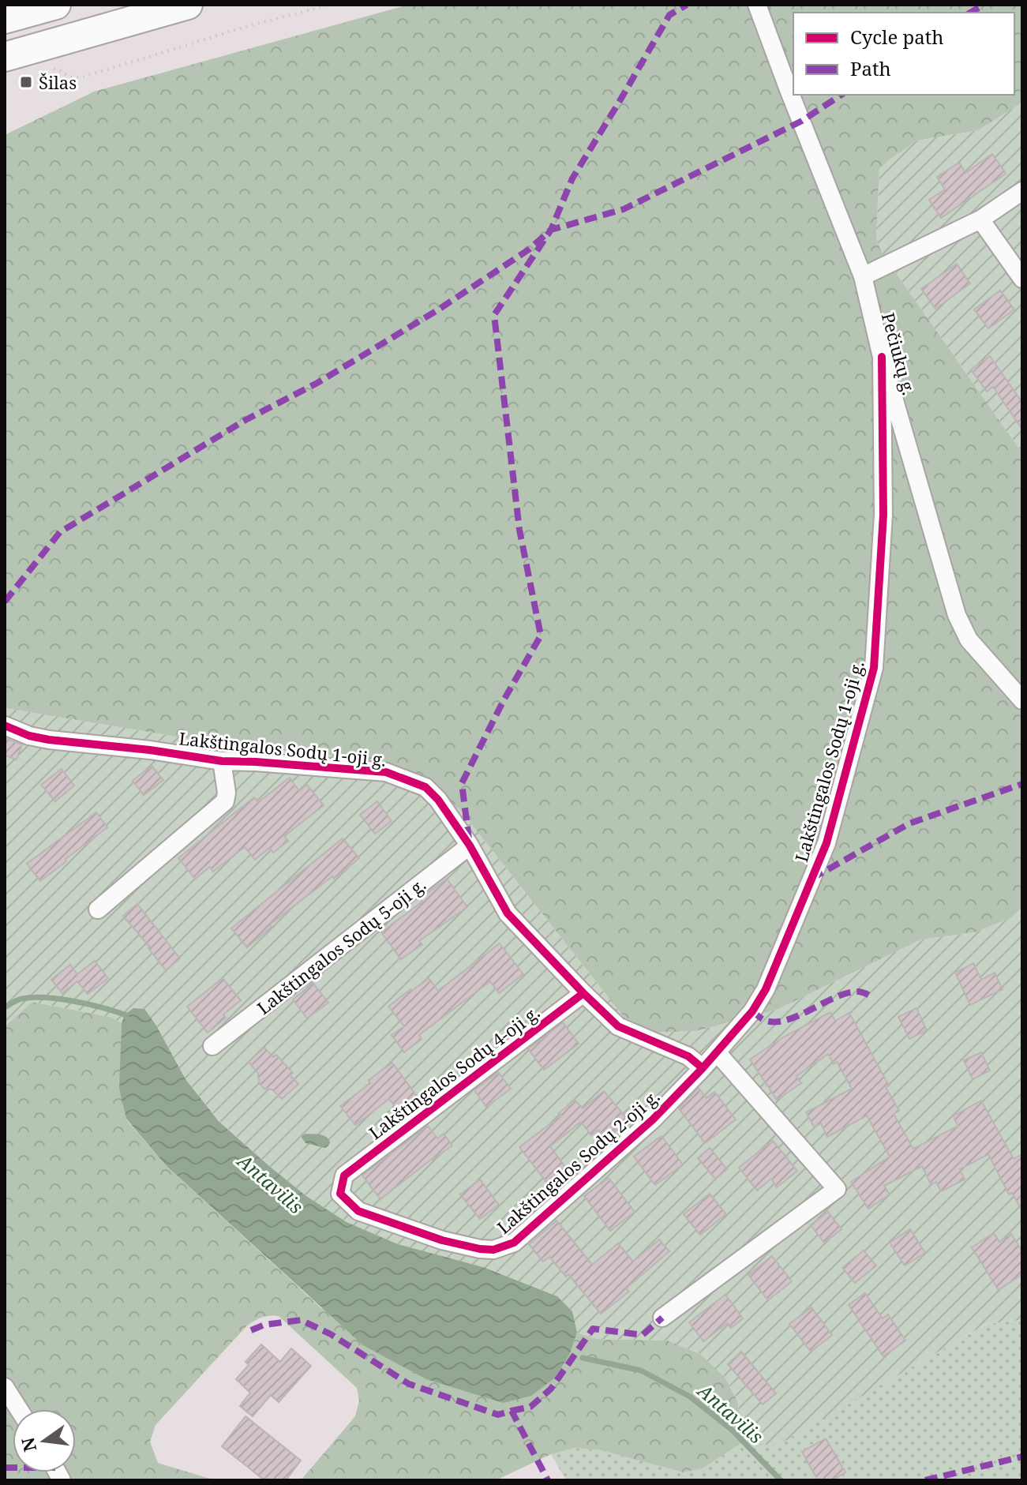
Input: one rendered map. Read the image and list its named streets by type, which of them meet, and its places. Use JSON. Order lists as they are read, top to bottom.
{
  "streets": {
    "street": [
      "Pečiukų g.",
      "Lakštingalos Sodų 1-oji g.",
      "Lakštingalos Sodų 5-oji g.",
      "Lakštingalos Sodų 4-oji g.",
      "Lakštingalos Sodų 2-oji g."
    ]
  },
  "crossings": [
    ["Pečiukų g.", "Lakštingalos Sodų 1-oji g."],
    ["Lakštingalos Sodų 1-oji g.", "Lakštingalos Sodų 5-oji g."],
    ["Lakštingalos Sodų 1-oji g.", "Lakštingalos Sodų 4-oji g."],
    ["Lakštingalos Sodų 1-oji g.", "Lakštingalos Sodų 2-oji g."],
    ["Lakštingalos Sodų 4-oji g.", "Lakštingalos Sodų 2-oji g."]
  ],
  "water": ["Antavilis"],
  "places": {
    "transit": ["Šilas"]
  },
  "legend": ["Cycle path", "Path"],
  "north": "left"
}
